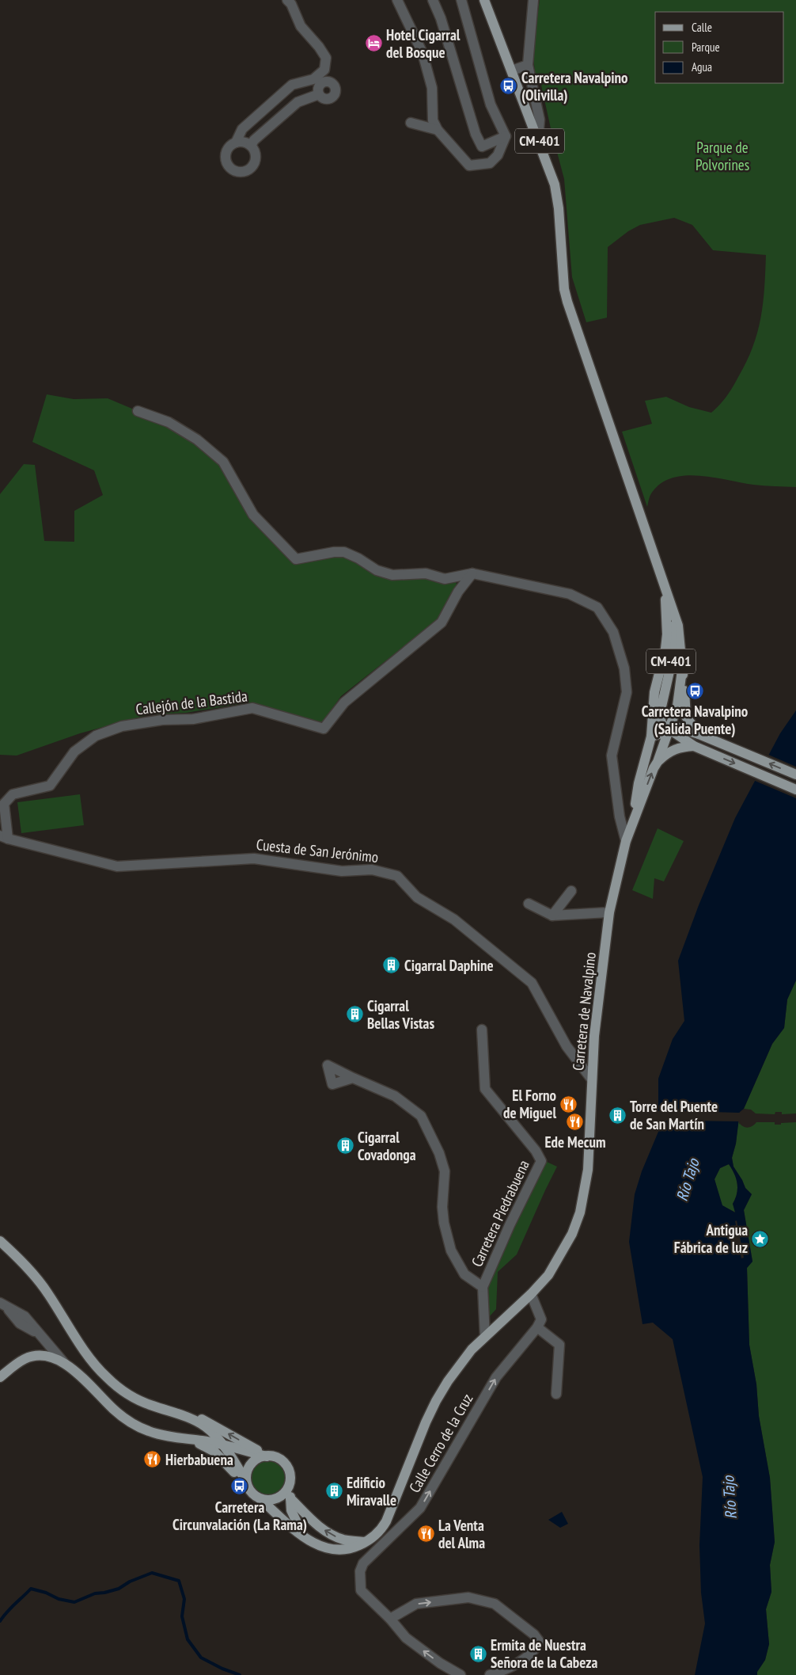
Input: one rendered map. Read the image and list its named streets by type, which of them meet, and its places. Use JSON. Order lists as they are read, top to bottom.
{
  "streets": {
    "main road": ["CM-401", "Carretera de Navalpino"],
    "street": [
      "Callejón de la Bastida",
      "Cuesta de San Jerónimo",
      "Carretera Piedrabuena",
      "Calle Cerro de la Cruz"
    ]
  },
  "crossings": [
    ["Callejón de la Bastida", "Cuesta de San Jerónimo"],
    ["Cuesta de San Jerónimo", "Carretera de Navalpino"],
    ["Carretera de Navalpino", "Carretera Piedrabuena"]
  ],
  "one_way": ["Calle Cerro de la Cruz"],
  "water": ["Río Tajo"],
  "parks": ["Parque de Polvorines"],
  "places": {
    "hotel": ["Hotel Cigarral del Bosque"],
    "bus stop": ["Carretera Navalpino (Olivilla)", "Carretera Navalpino (Salida Puente)", "Carretera Circunvalación (La Rama)"],
    "building": [
      "Cigarral Daphine",
      "Cigarral Bellas Vistas",
      "Torre del Puente de San Martín",
      "Cigarral Covadonga",
      "Edificio Miravalle",
      "Ermita de Nuestra Señora de la Cabeza"
    ],
    "restaurant": [
      "El Forno de Miguel",
      "Ede Mecum",
      "Hierbabuena",
      "La Venta del Alma"
    ],
    "place": ["Antigua Fábrica de luz"]
  },
  "legend": ["Calle", "Parque", "Agua"]
}
